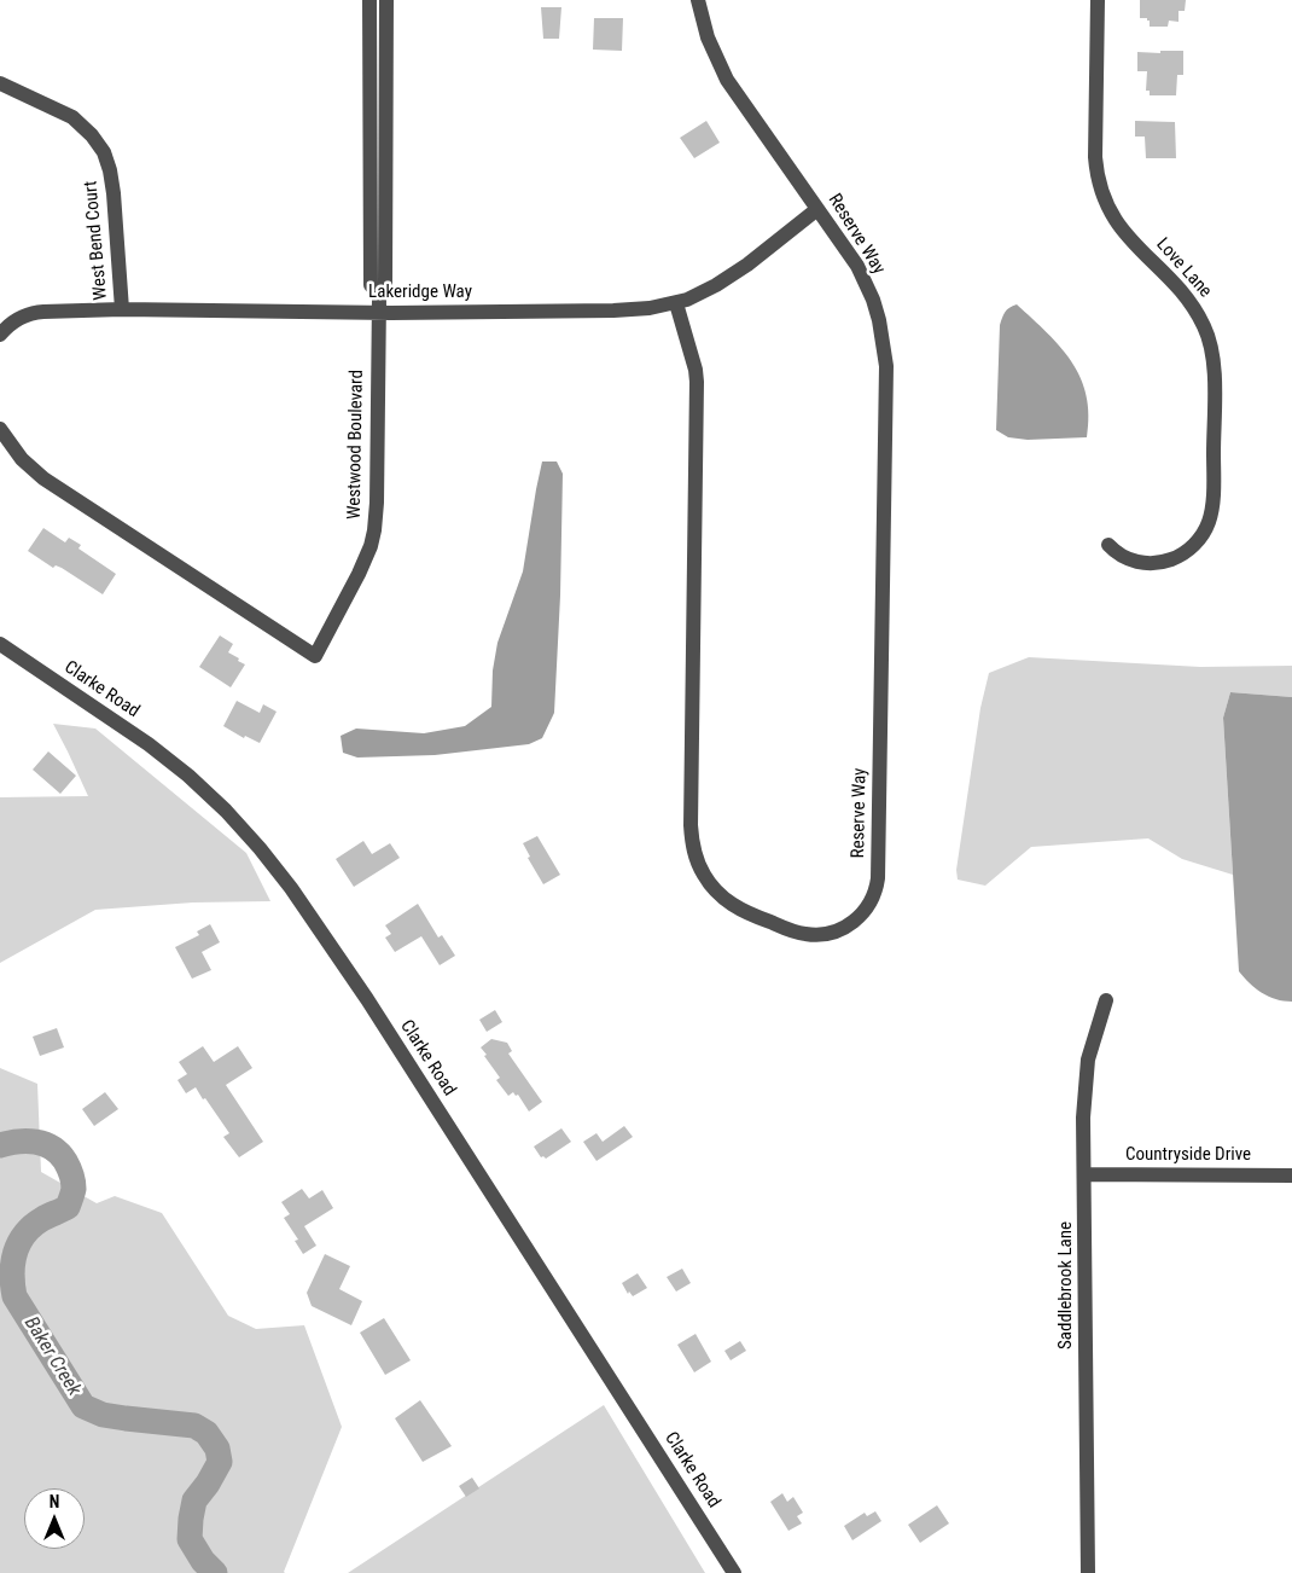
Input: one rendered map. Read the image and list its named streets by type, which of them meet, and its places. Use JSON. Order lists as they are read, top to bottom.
{
  "streets": {
    "street": [
      "Reserve Way",
      "West Bend Court",
      "Love Lane",
      "Lakeridge Way",
      "Westwood Boulevard",
      "Clarke Road",
      "Countryside Drive",
      "Saddlebrook Lane"
    ]
  },
  "crossings": [
    ["Reserve Way", "Lakeridge Way"],
    ["West Bend Court", "Lakeridge Way"],
    ["Lakeridge Way", "Westwood Boulevard"],
    ["Countryside Drive", "Saddlebrook Lane"]
  ],
  "water": ["Baker Creek"],
  "north": "top"
}
